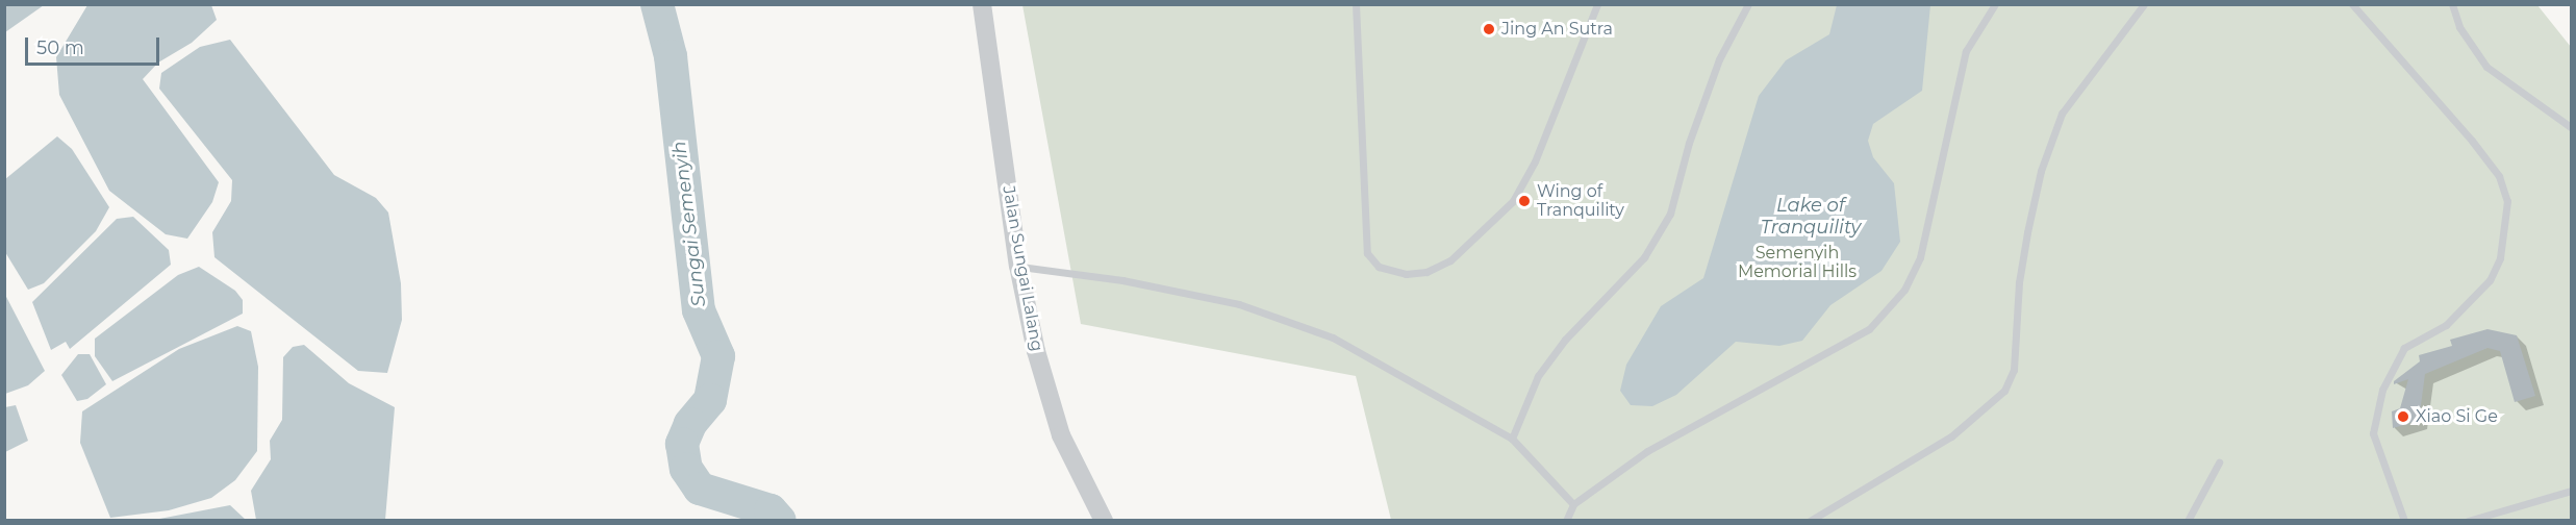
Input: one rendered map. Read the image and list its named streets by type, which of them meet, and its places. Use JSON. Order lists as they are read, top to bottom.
{
  "streets": {
    "street": ["Jalan Sungai Lalang"]
  },
  "water": ["Lake of Tranquility", "Sungai Semenyih"],
  "parks": ["Semenyih Memorial Hills"],
  "places": ["Jing An Sutra", "Wing of Tranquility", "Xiao Si Ge"],
  "scale_bar": "50 m"
}
